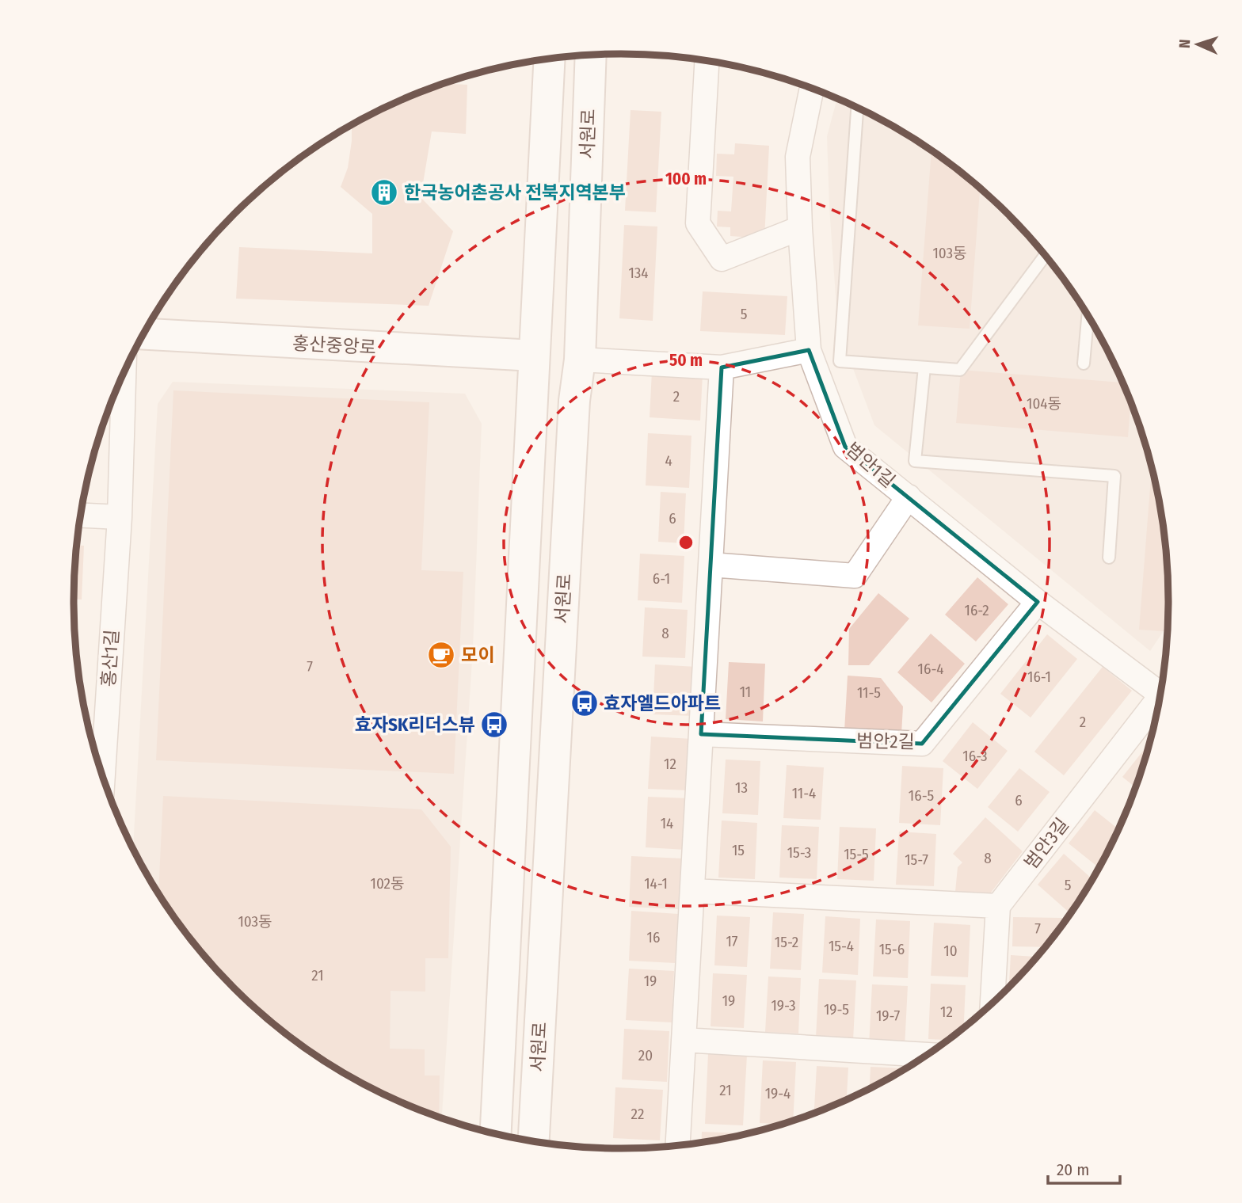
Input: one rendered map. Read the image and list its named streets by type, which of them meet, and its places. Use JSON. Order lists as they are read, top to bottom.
{
  "streets": {
    "main road": ["서원로", "홍산중앙로"],
    "street": [
      "범안1길",
      "홍산1길",
      "범안2길",
      "범안3길"
    ]
  },
  "crossings": [
    ["범안1길", "범안2길"]
  ],
  "places": {
    "building": ["한국농어촌공사 전북지역본부"],
    "cafe": ["모이"],
    "bus stop": ["효자엘드아파트", "효자SK리더스뷰"]
  },
  "house_numbers": [
    "103동",
    "134",
    "5",
    "2",
    "104동",
    "4",
    "6",
    "6-1",
    "16-2",
    "8",
    "7",
    "16-4",
    "16-1",
    "11",
    "11-5",
    "2",
    "16-3",
    "12",
    "13",
    "11-4",
    "16-5",
    "6",
    "14",
    "15",
    "15-3",
    "15-5",
    "8",
    "15-7",
    "102동",
    "14-1",
    "5",
    "103동",
    "7",
    "16",
    "17",
    "15-2",
    "15-4",
    "15-6",
    "10",
    "21",
    "19",
    "19",
    "19-3",
    "19-5",
    "12",
    "19-7",
    "20",
    "21",
    "19-4",
    "22"
  ],
  "scale_bar": "20 m",
  "north": "left",
  "rings": ["100 m", "50 m"]
}
